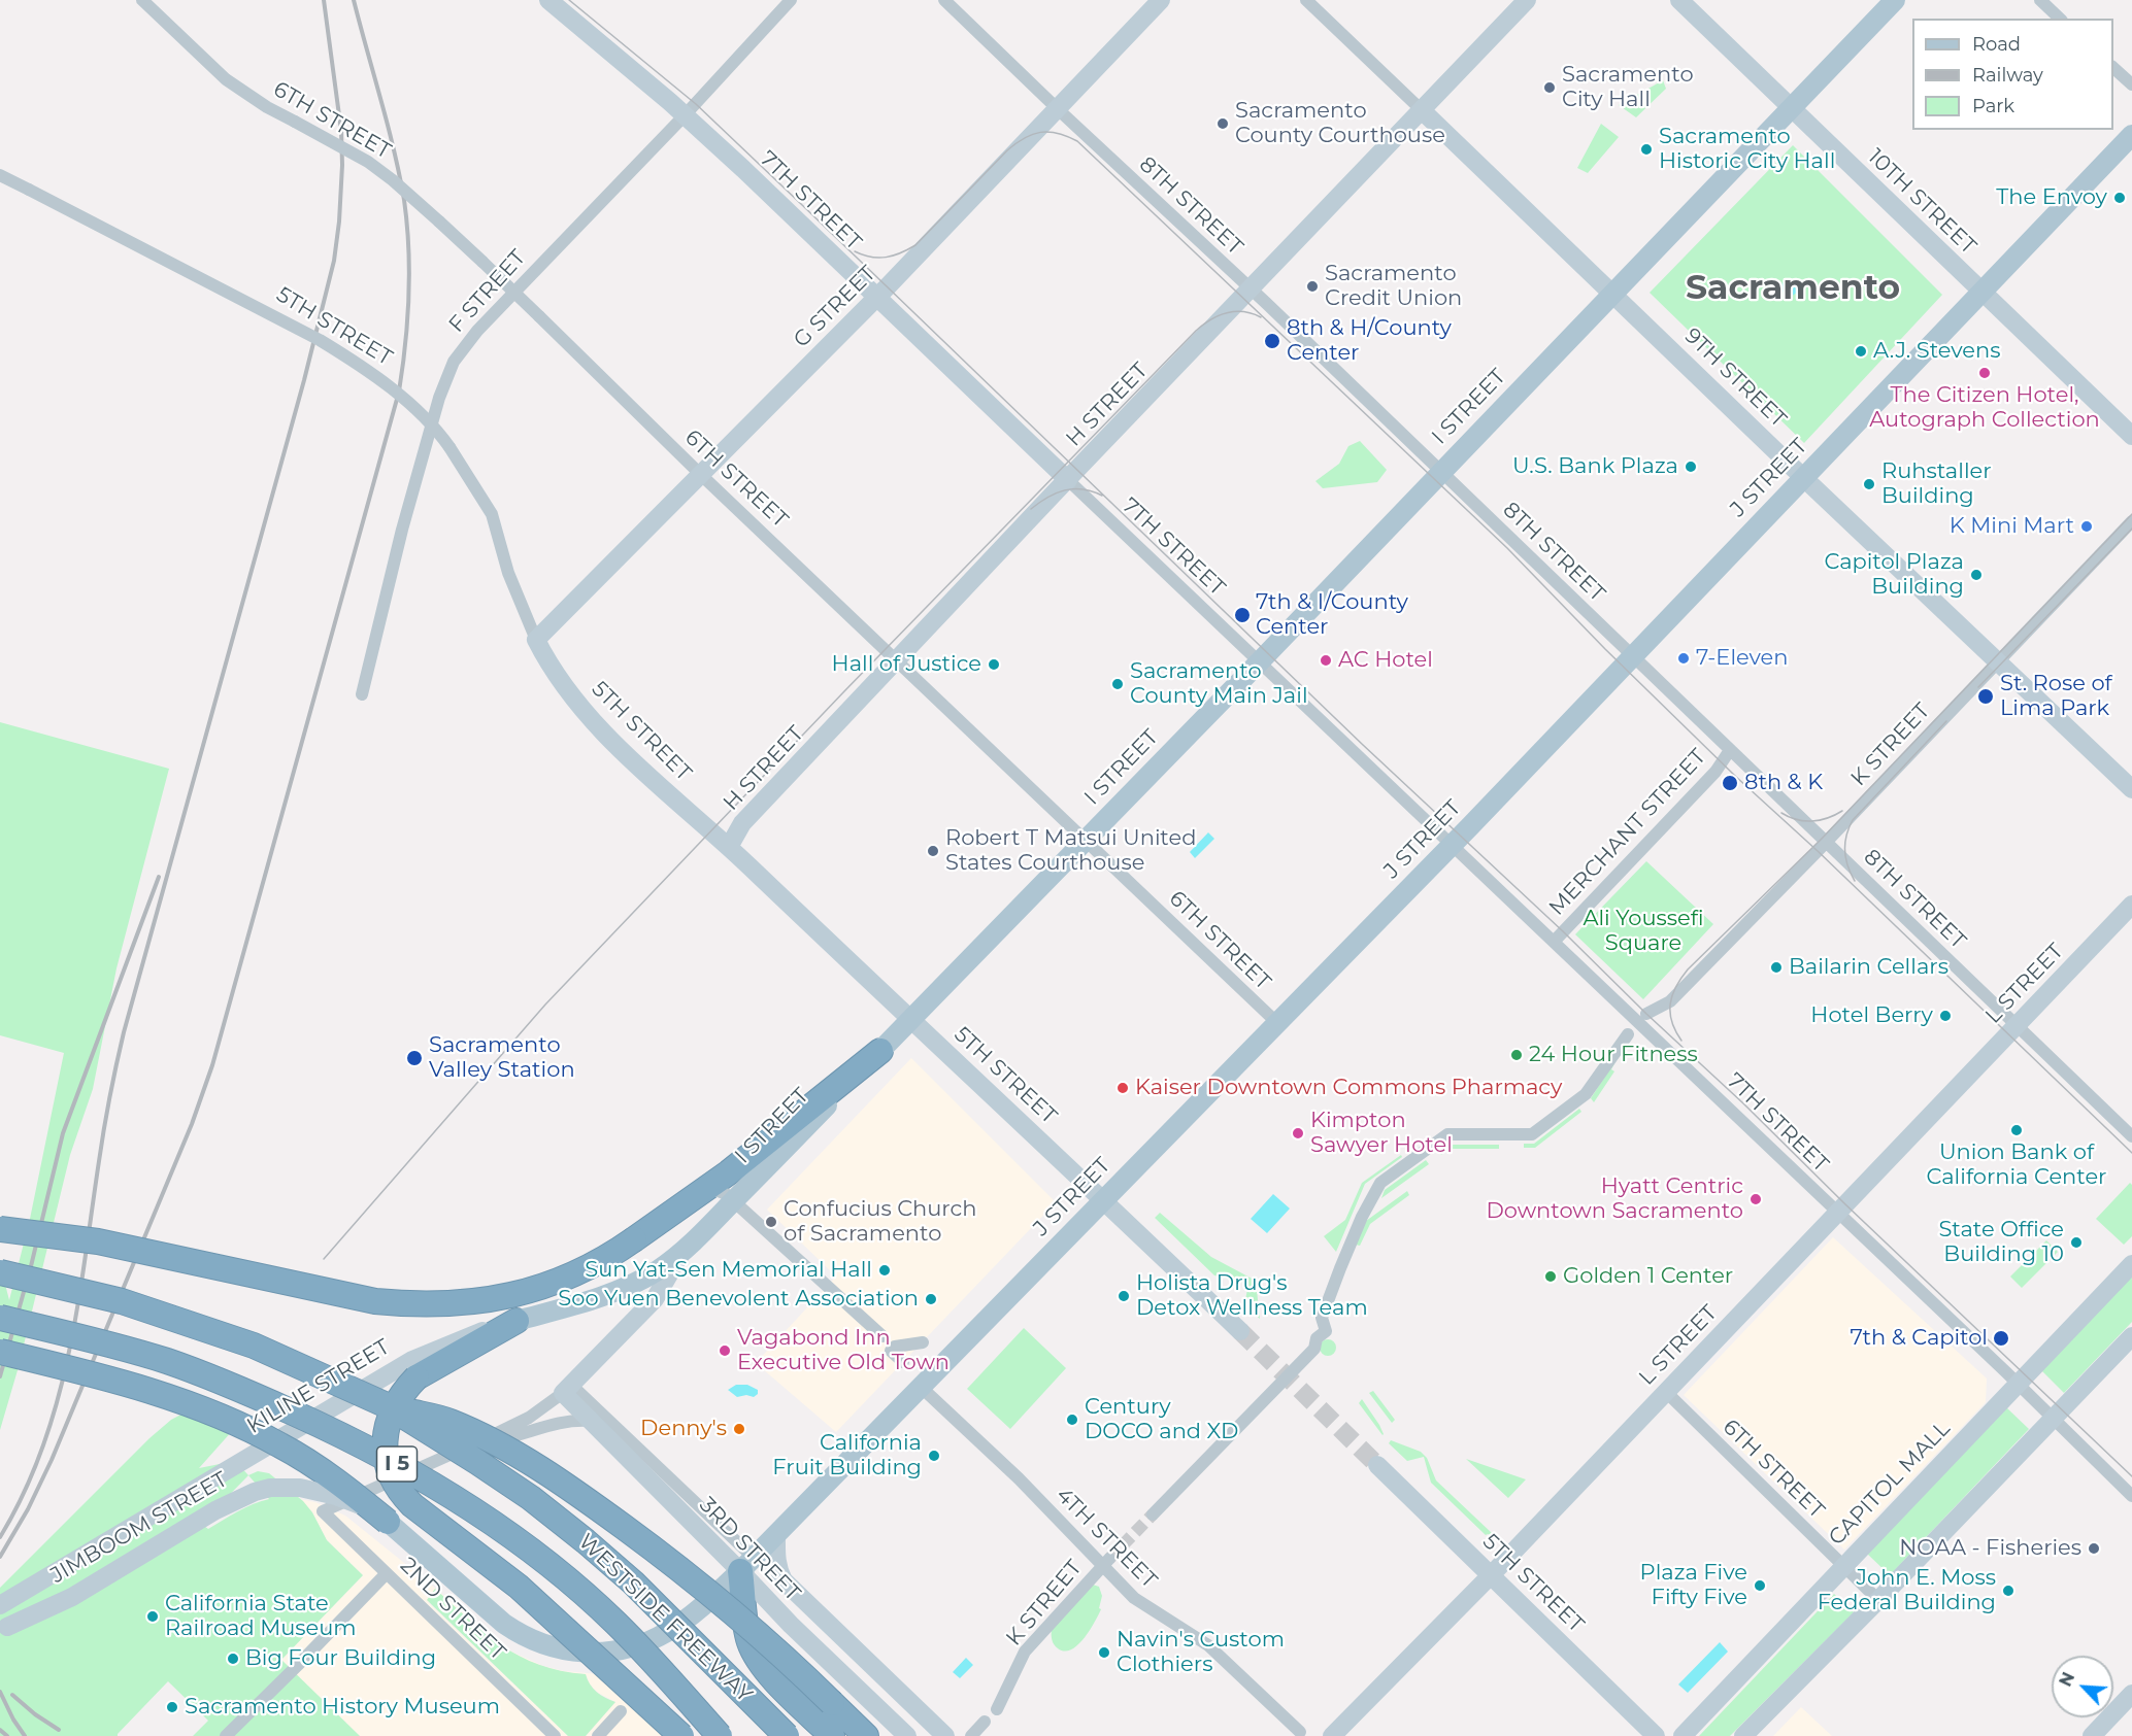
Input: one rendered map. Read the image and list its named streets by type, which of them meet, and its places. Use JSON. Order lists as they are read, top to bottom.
{
  "streets": {
    "highway": ["I 5", "WESTSIDE FREEWAY"],
    "main road": [
      "7TH STREET",
      "10TH STREET",
      "G STREET",
      "5TH STREET",
      "9TH STREET",
      "H STREET",
      "I STREET",
      "J STREET",
      "L STREET",
      "KILINE STREET",
      "CAPITOL MALL",
      "JIMBOOM STREET",
      "3RD STREET"
    ],
    "street": [
      "6TH STREET",
      "8TH STREET",
      "F STREET",
      "K STREET",
      "MERCHANT STREET",
      "4TH STREET",
      "2ND STREET"
    ]
  },
  "crossings": [
    ["6TH STREET", "G STREET"],
    ["6TH STREET", "H STREET"],
    ["6TH STREET", "I STREET"],
    ["6TH STREET", "J STREET"],
    ["6TH STREET", "L STREET"],
    ["6TH STREET", "CAPITOL MALL"],
    ["7TH STREET", "F STREET"],
    ["7TH STREET", "G STREET"],
    ["7TH STREET", "H STREET"],
    ["7TH STREET", "I STREET"],
    ["7TH STREET", "J STREET"],
    ["7TH STREET", "MERCHANT STREET"],
    ["7TH STREET", "L STREET"],
    ["7TH STREET", "CAPITOL MALL"],
    ["10TH STREET", "I STREET"],
    ["10TH STREET", "J STREET"],
    ["8TH STREET", "G STREET"],
    ["8TH STREET", "H STREET"],
    ["8TH STREET", "I STREET"],
    ["8TH STREET", "J STREET"],
    ["8TH STREET", "K STREET"],
    ["8TH STREET", "MERCHANT STREET"],
    ["8TH STREET", "L STREET"],
    ["G STREET", "5TH STREET"],
    ["5TH STREET", "H STREET"],
    ["5TH STREET", "I STREET"],
    ["5TH STREET", "J STREET"],
    ["5TH STREET", "L STREET"],
    ["9TH STREET", "H STREET"],
    ["9TH STREET", "I STREET"],
    ["9TH STREET", "J STREET"],
    ["9TH STREET", "K STREET"],
    ["I STREET", "3RD STREET"],
    ["I STREET", "2ND STREET"],
    ["J STREET", "JIMBOOM STREET"],
    ["J STREET", "4TH STREET"],
    ["J STREET", "3RD STREET"],
    ["K STREET", "4TH STREET"],
    ["JIMBOOM STREET", "3RD STREET"]
  ],
  "districts": ["Sacramento"],
  "parks": ["Ali Youssefi Square"],
  "places": [
    "Sacramento City Hall",
    "Sacramento County Courthouse",
    "Sacramento Historic City Hall",
    "The Envoy",
    "Sacramento Credit Union",
    "8th & H/County Center",
    "A.J. Stevens",
    "The Citizen Hotel, Autograph Collection",
    "U.S. Bank Plaza",
    "Ruhstaller Building",
    "K Mini Mart",
    "Capitol Plaza Building",
    "7th & I/County Center",
    "7-Eleven",
    "AC Hotel",
    "Hall of Justice",
    "Sacramento County Main Jail",
    "St. Rose of Lima Park",
    "8th & K",
    "Robert T Matsui United States Courthouse",
    "Bailarin Cellars",
    "Hotel Berry",
    "24 Hour Fitness",
    "Sacramento Valley Station",
    "Kaiser Downtown Commons Pharmacy",
    "Union Bank of California Center",
    "Kimpton Sawyer Hotel",
    "Hyatt Centric Downtown Sacramento",
    "Confucius Church of Sacramento",
    "State Office Building 10",
    "Sun Yat-Sen Memorial Hall",
    "Golden 1 Center",
    "Holista Drug's Detox Wellness Team",
    "Soo Yuen Benevolent Association",
    "7th & Capitol",
    "Vagabond Inn Executive Old Town",
    "Century DOCO and XD",
    "Denny's",
    "California Fruit Building",
    "NOAA - Fisheries",
    "Plaza Five Fifty Five",
    "John E. Moss Federal Building",
    "California State Railroad Museum",
    "Navin's Custom Clothiers",
    "Big Four Building",
    "Sacramento History Museum"
  ],
  "legend": ["Road", "Railway", "Park"],
  "north": "top left"
}
